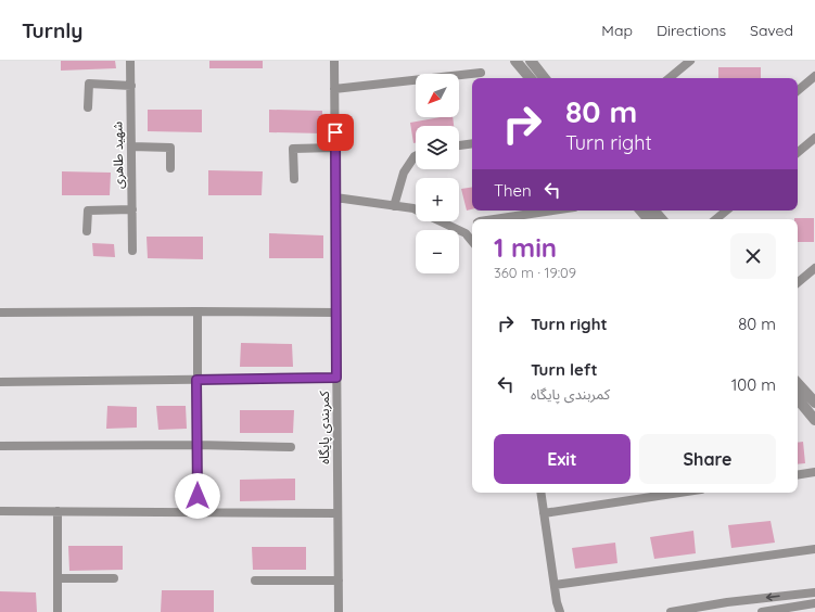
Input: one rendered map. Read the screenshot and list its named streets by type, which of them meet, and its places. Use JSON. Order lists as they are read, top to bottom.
{
  "streets": {
    "street": ["شهید طاهری", "کمربندی پایگاه"]
  },
  "north": "bottom left",
  "page": {
    "header": "Turnly",
    "nav": ["Map", "Directions", "Saved"],
    "map_buttons": ["+", "−"],
    "turn": ["80 m", "Turn right"],
    "then": "Then",
    "heading": ["1 min", "360 m · 19:09"],
    "list": [
      {
        "name": "Turn right",
        "value": "80 m"
      },
      {
        "name": "Turn left",
        "note": "کمربندی پایگاه",
        "value": "100 m"
      }
    ],
    "buttons": ["Exit", "Share"]
  }
}
